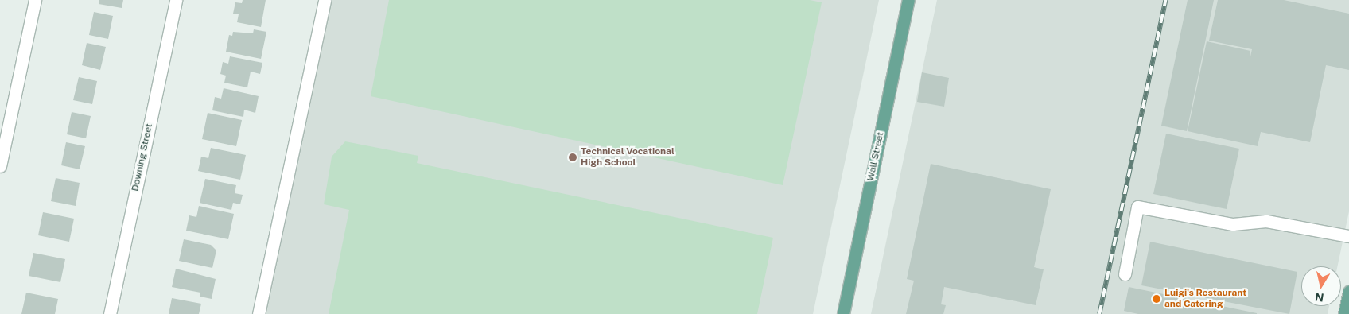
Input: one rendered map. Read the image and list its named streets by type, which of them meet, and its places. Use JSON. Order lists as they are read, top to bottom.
{
  "streets": {
    "main road": ["Wall Street"],
    "street": ["Downing Street"]
  },
  "places": ["Technical Vocational High School", "Luigi's Restaurant and Catering"],
  "north": "bottom"
}
